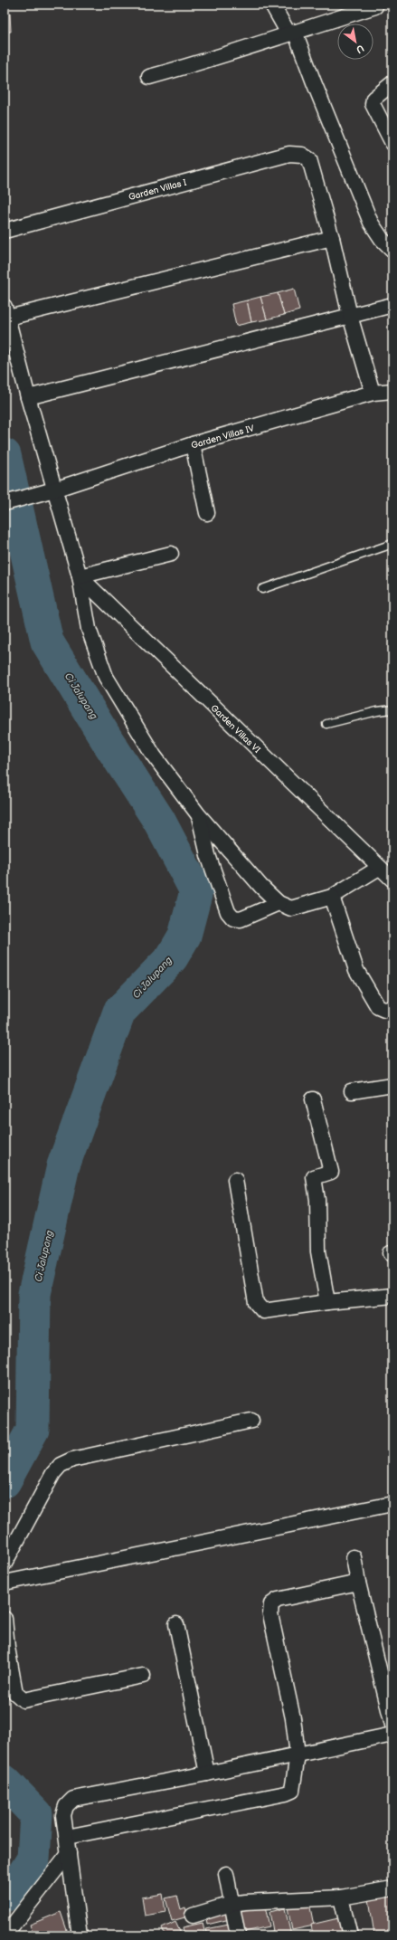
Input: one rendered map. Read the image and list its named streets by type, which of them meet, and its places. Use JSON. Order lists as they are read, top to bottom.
{
  "streets": {
    "street": ["Garden Villas I", "Garden Villas IV", "Garden Villas VI"]
  },
  "water": ["Ci Jalupang"],
  "north": "bottom right"
}
